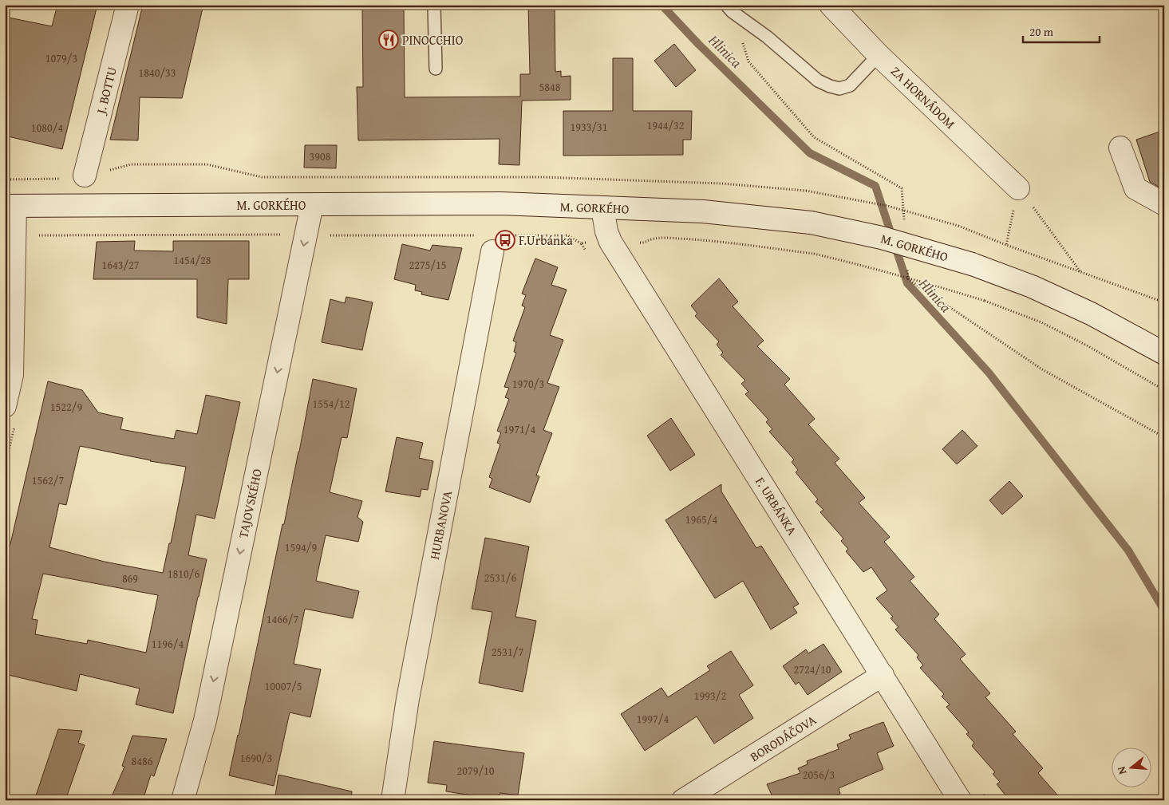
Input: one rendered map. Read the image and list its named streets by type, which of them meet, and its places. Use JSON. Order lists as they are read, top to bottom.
{
  "streets": {
    "street": [
      "J. BOTTU",
      "ZA HORNÁDOM",
      "M. GORKÉHO",
      "TAJOVSKÉHO",
      "F. URBÁNKA",
      "HURBANOVA",
      "BORODÁČOVA"
    ]
  },
  "crossings": [
    ["M. GORKÉHO", "TAJOVSKÉHO"],
    ["M. GORKÉHO", "F. URBÁNKA"],
    ["F. URBÁNKA", "BORODÁČOVA"]
  ],
  "one_way": ["TAJOVSKÉHO"],
  "water": ["Hlinica"],
  "places": {
    "restaurant": ["PINOCCHIO"],
    "bus stop": ["F.Urbánka"]
  },
  "house_numbers": [
    "1079/3",
    "1840/33",
    "5848",
    "1944/32",
    "1933/31",
    "1080/4",
    "3908",
    "1454/28",
    "1643/27",
    "2275/15",
    "1970/3",
    "1554/12",
    "1522/9",
    "1971/4",
    "1562/7",
    "1965/4",
    "1594/9",
    "1810/6",
    "2531/6",
    "869",
    "1466/7",
    "1196/4",
    "2531/7",
    "2724/10",
    "10007/5",
    "1993/2",
    "1997/4",
    "1690/3",
    "8486",
    "2079/10",
    "2056/3"
  ],
  "scale_bar": "20 m",
  "north": "left"
}
